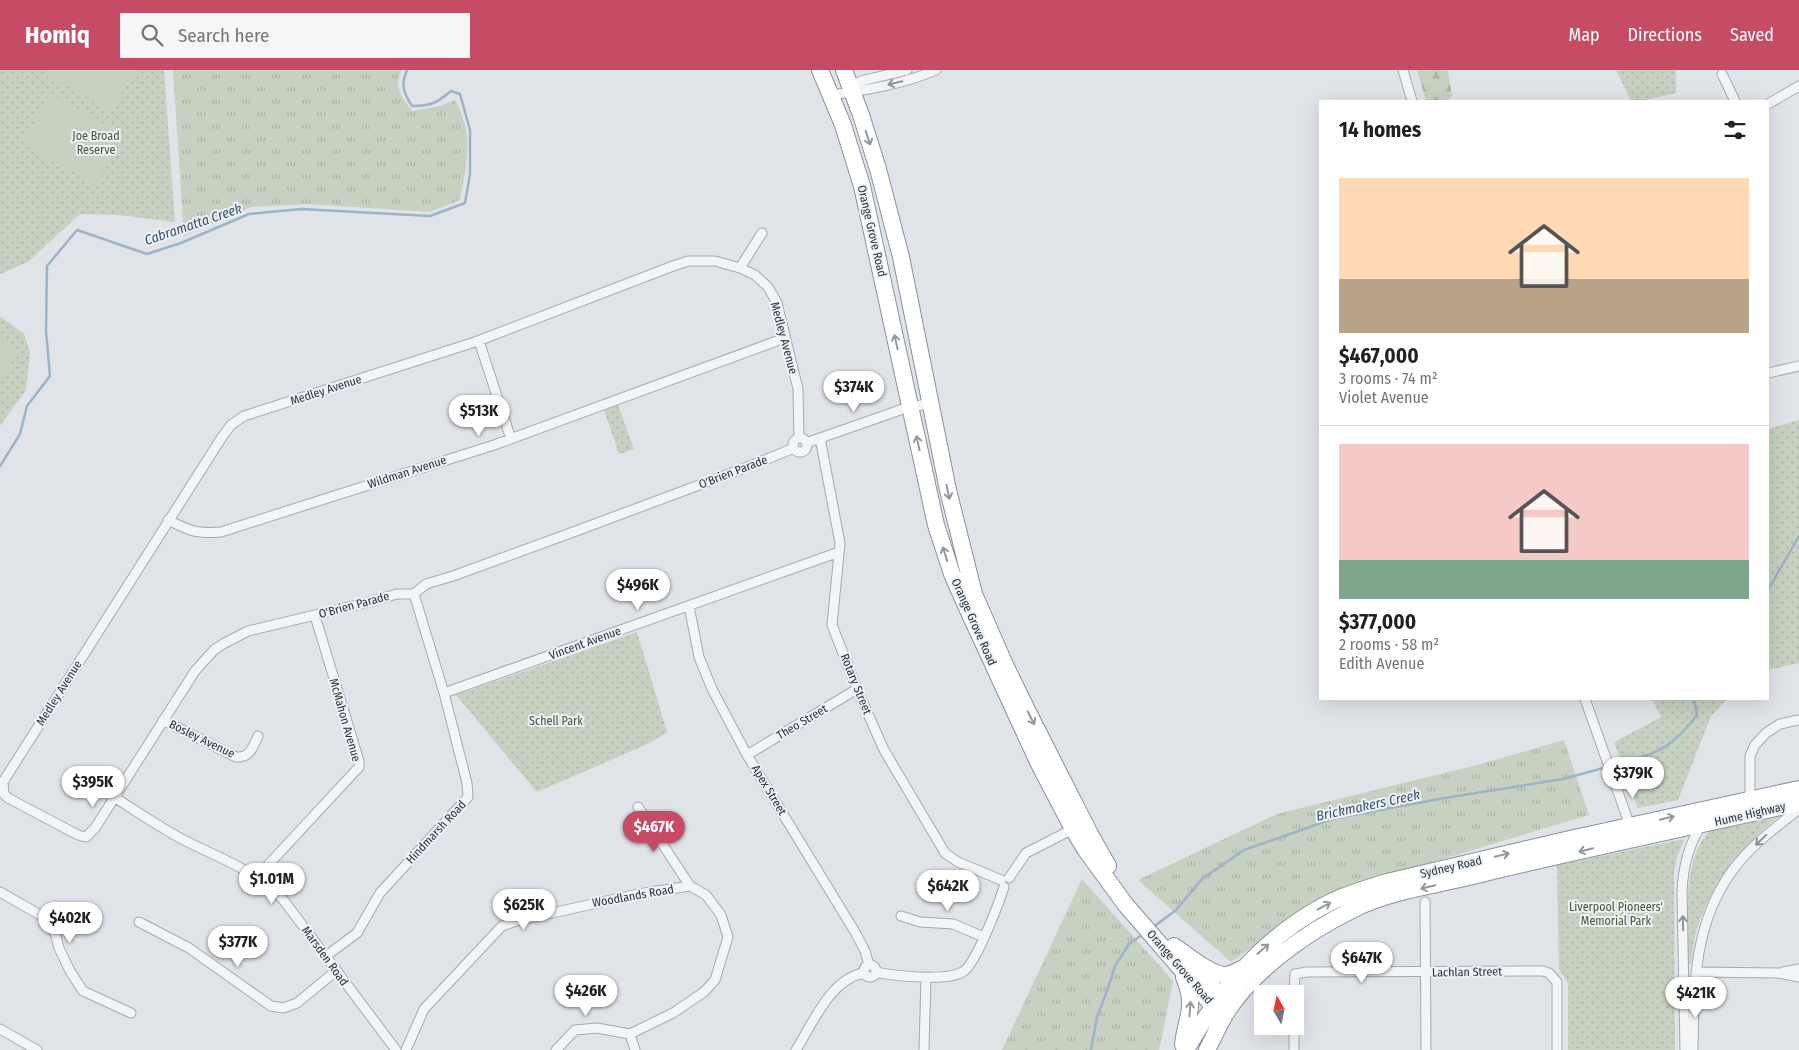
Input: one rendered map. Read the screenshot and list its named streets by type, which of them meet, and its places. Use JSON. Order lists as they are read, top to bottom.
{
  "streets": {
    "highway": ["Orange Grove Road", "Hume Highway", "Sydney Road"],
    "street": [
      "Medley Avenue",
      "Wildman Avenue",
      "O'Brien Parade",
      "Vincent Avenue",
      "Rotary Street",
      "McMahon Avenue",
      "Theo Street",
      "Bosley Avenue",
      "Apex Street",
      "Hindmarsh Road",
      "Woodlands Road",
      "Marsden Road",
      "Lachlan Street"
    ]
  },
  "crossings": [
    ["Orange Grove Road", "Sydney Road"],
    ["Medley Avenue", "Wildman Avenue"],
    ["Medley Avenue", "O'Brien Parade"],
    ["O'Brien Parade", "McMahon Avenue"],
    ["O'Brien Parade", "Bosley Avenue"],
    ["O'Brien Parade", "Hindmarsh Road"],
    ["O'Brien Parade", "Marsden Road"],
    ["Vincent Avenue", "Rotary Street"],
    ["Vincent Avenue", "Apex Street"],
    ["Vincent Avenue", "Hindmarsh Road"],
    ["Rotary Street", "Theo Street"],
    ["McMahon Avenue", "Marsden Road"],
    ["Theo Street", "Apex Street"],
    ["Hume Highway", "Sydney Road"],
    ["Hindmarsh Road", "Marsden Road"]
  ],
  "water": ["Cabramatta Creek", "Brickmakers Creek"],
  "parks": ["Joe Broad Reserve", "Schell Park", "Liverpool Pioneers' Memorial Park"],
  "north": "top",
  "page": {
    "header": "Homiq",
    "search": "Search here",
    "nav": ["Map", "Directions", "Saved"],
    "heading": "14 homes",
    "list": [
      {
        "name": "$467,000",
        "note": "3 rooms · 74 m² · Violet Avenue"
      },
      {
        "name": "$377,000",
        "note": "2 rooms · 58 m² · Edith Avenue"
      }
    ],
    "price": [
      "$374K",
      "$513K",
      "$496K",
      "$379K",
      "$395K",
      "$467K",
      "$1.01M",
      "$642K",
      "$625K",
      "$402K",
      "$377K",
      "$647K",
      "$426K",
      "$421K"
    ]
  }
}
